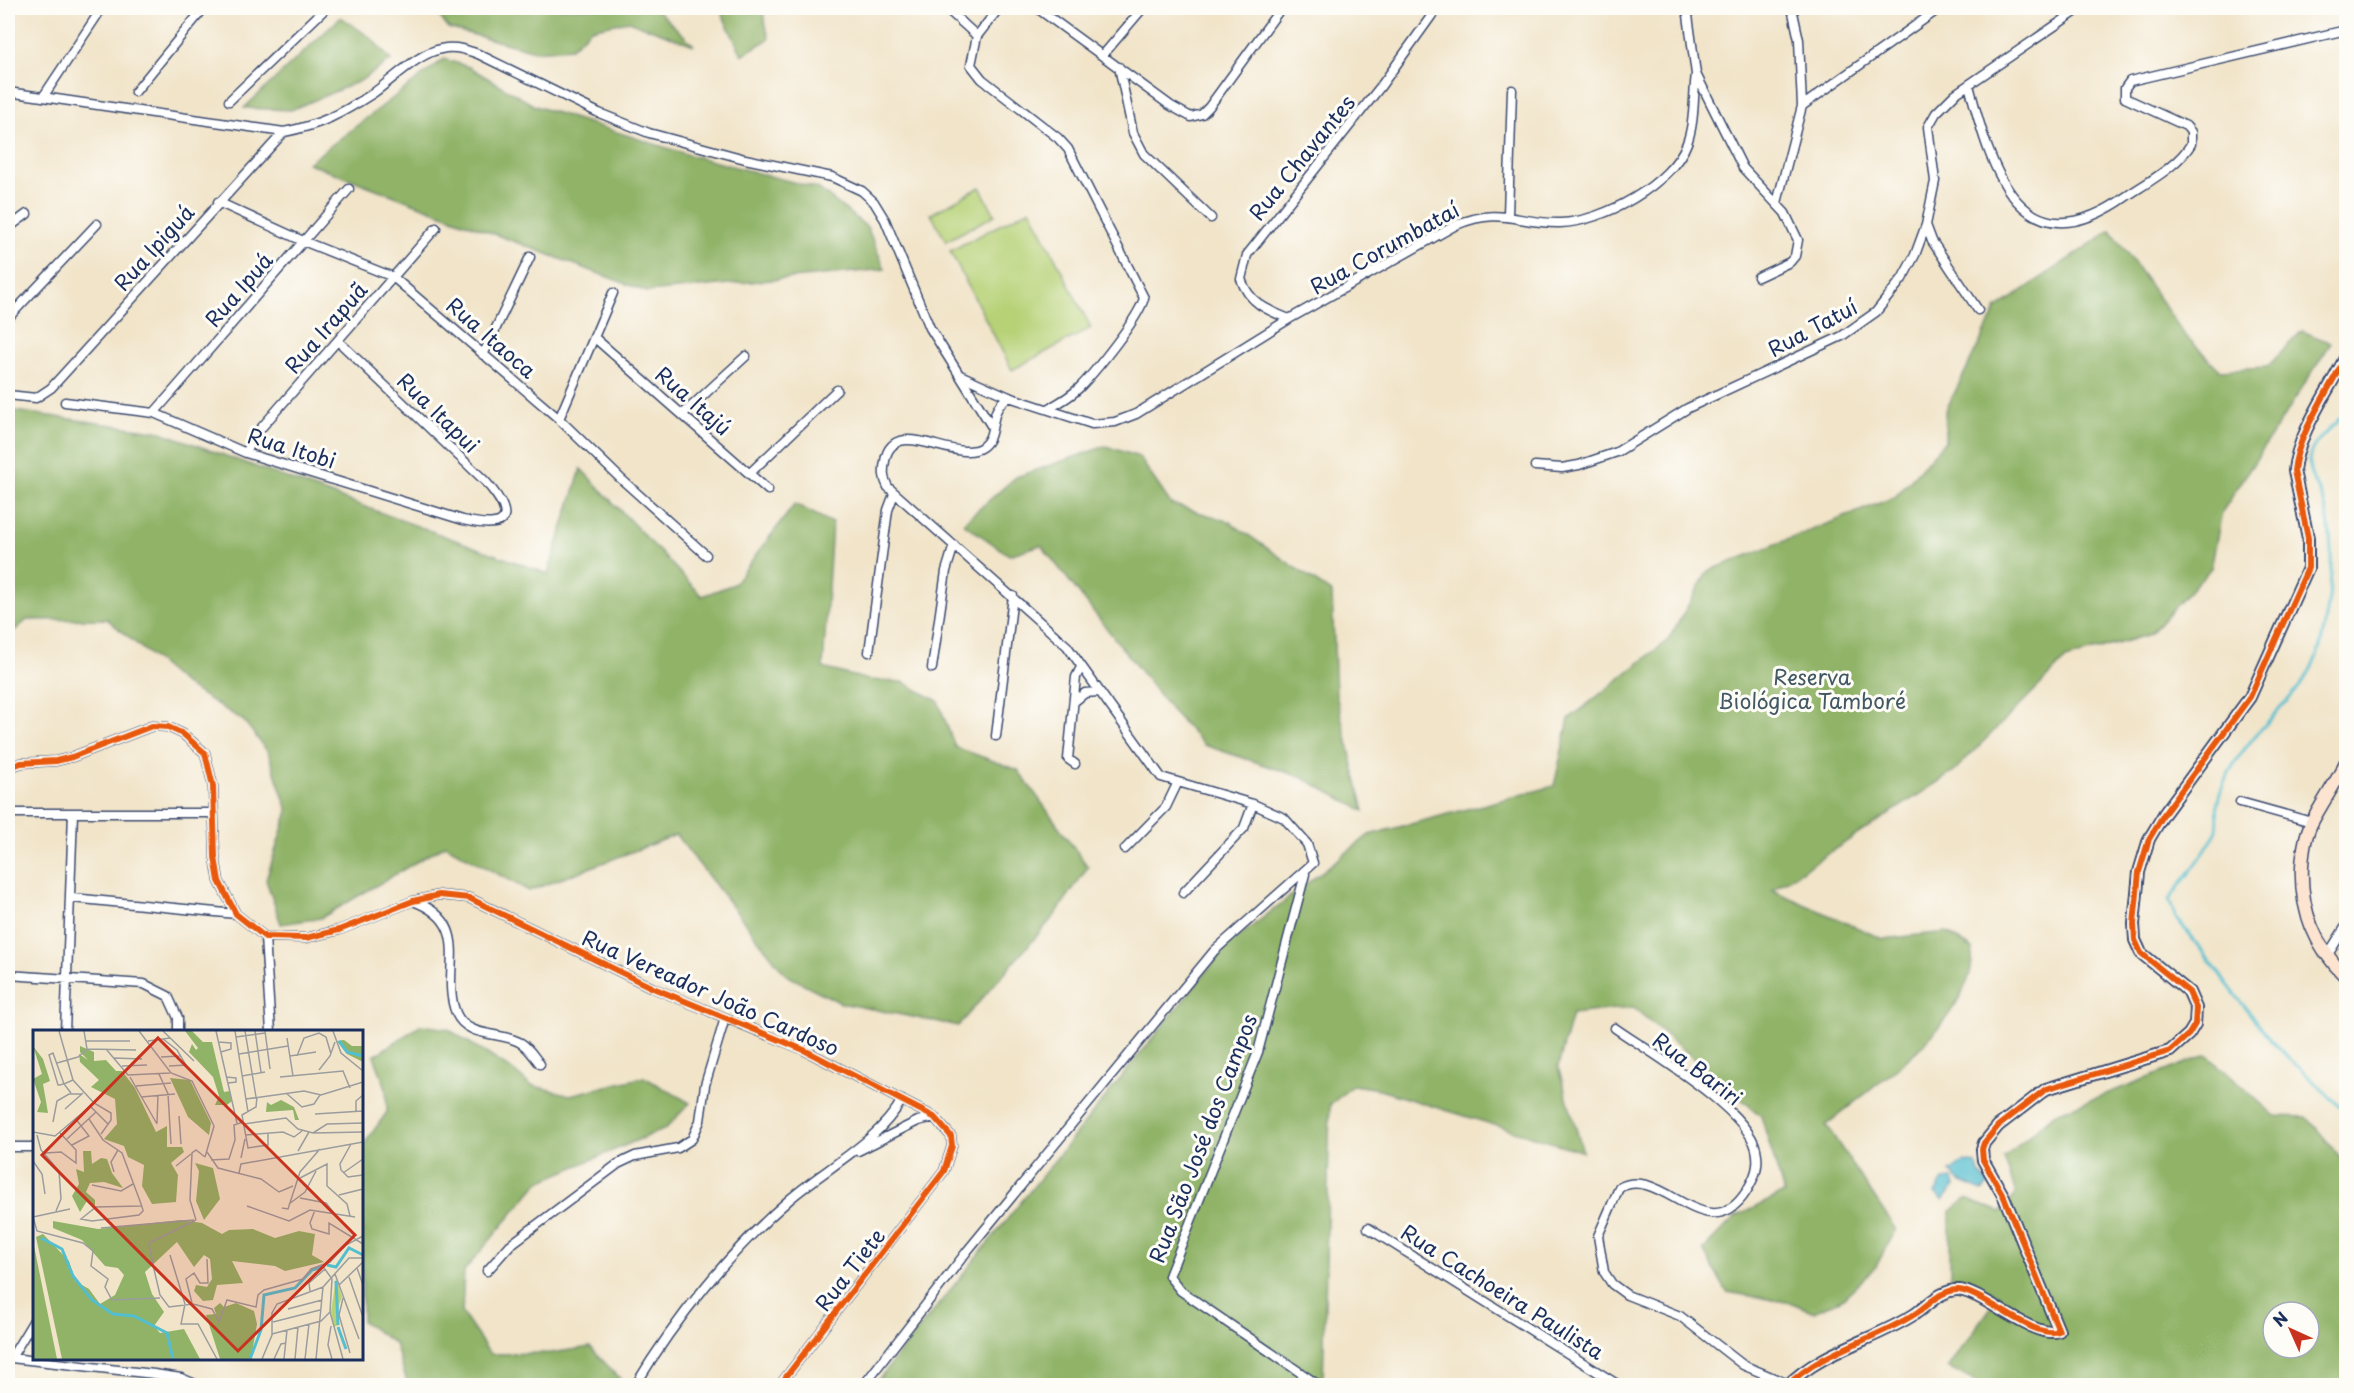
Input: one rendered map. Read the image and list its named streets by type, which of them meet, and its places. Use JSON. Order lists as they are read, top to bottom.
{
  "streets": {
    "street": [
      "Rua Chavantes",
      "Rua Ipiguá",
      "Rua Corumbataí",
      "Rua Ipuá",
      "Rua Irapuã",
      "Rua Tatuí",
      "Rua Itaoca",
      "Rua Itajú",
      "Rua Itapui",
      "Rua Itobi",
      "Rua Vereador João Cardoso",
      "Rua Bariri",
      "Rua São José dos Campos",
      "Rua Tiete",
      "Rua Cachoeira Paulista"
    ]
  },
  "crossings": [
    ["Rua Chavantes", "Rua Corumbataí"],
    ["Rua Ipiguá", "Rua Itaoca"],
    ["Rua Ipuá", "Rua Itaoca"],
    ["Rua Ipuá", "Rua Itobi"],
    ["Rua Irapuã", "Rua Itaoca"],
    ["Rua Irapuã", "Rua Itapui"],
    ["Rua Irapuã", "Rua Itobi"],
    ["Rua Itapui", "Rua Itobi"],
    ["Rua Vereador João Cardoso", "Rua Tiete"]
  ],
  "parks": ["Reserva Biológica Tamboré"],
  "north": "top left"
}
